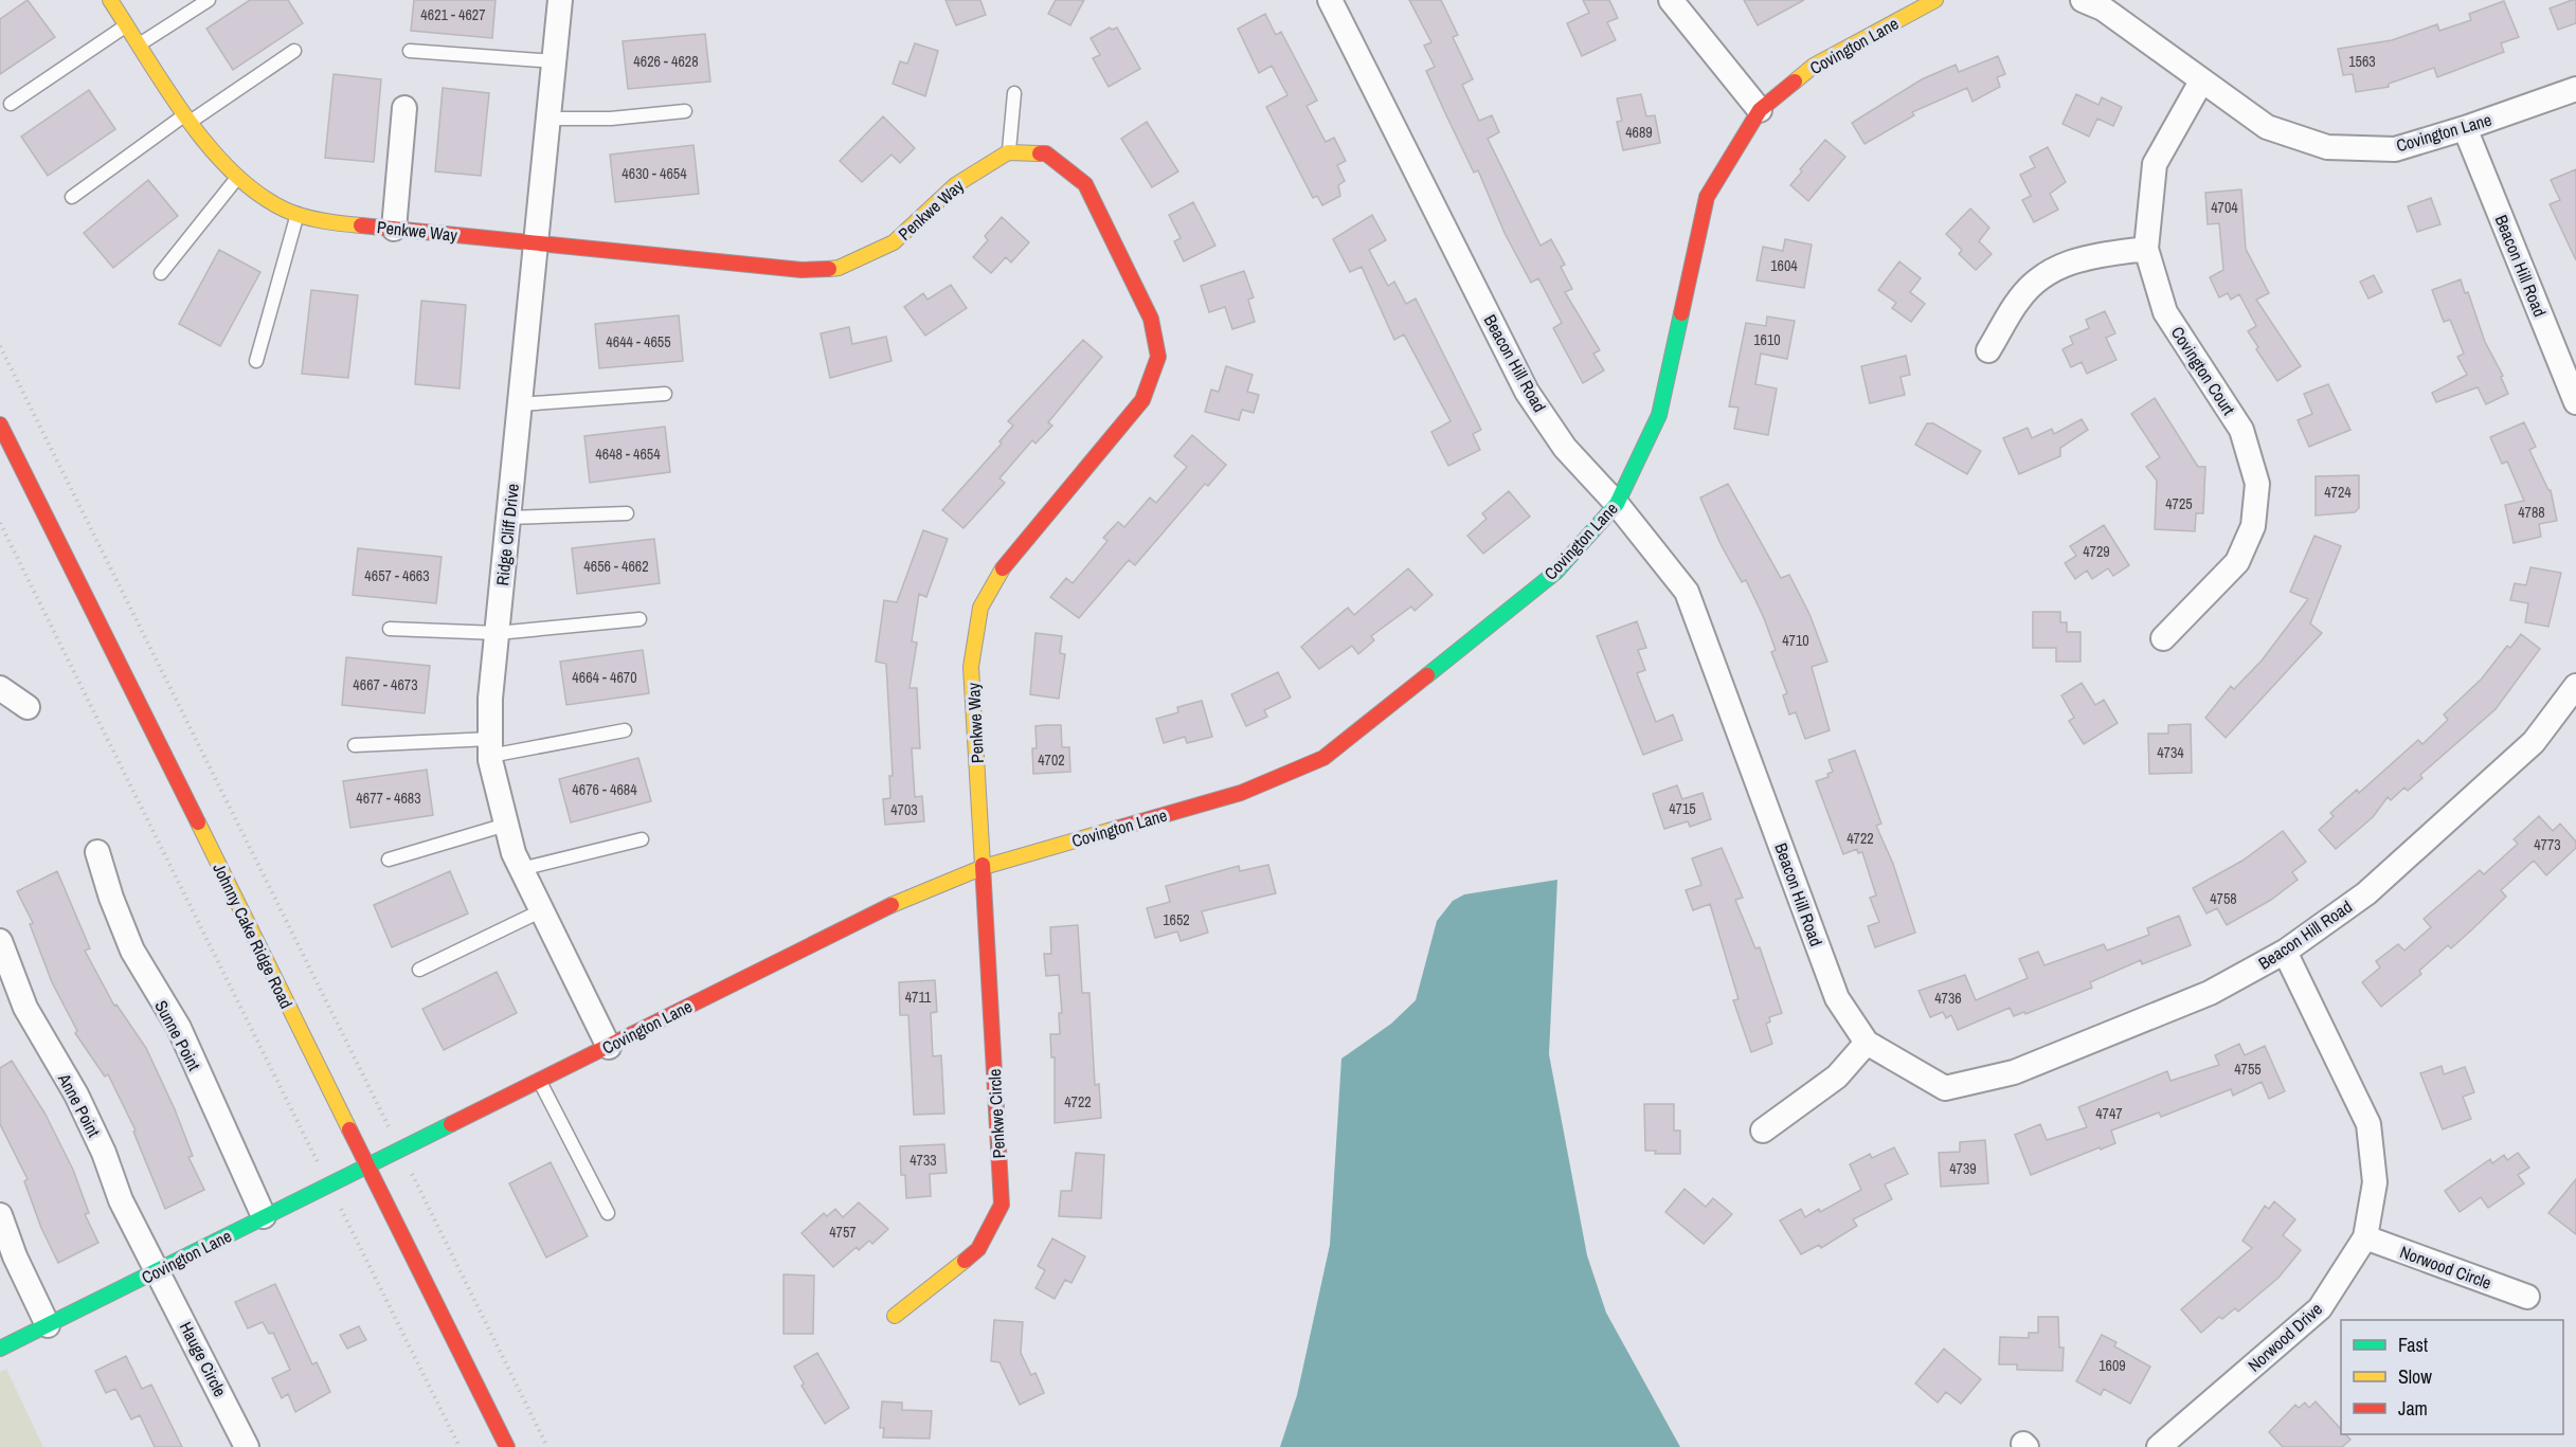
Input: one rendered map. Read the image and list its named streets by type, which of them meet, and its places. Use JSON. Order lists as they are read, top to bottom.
{
  "streets": {
    "street": [
      "Covington Lane",
      "Penkwe Way",
      "Beacon Hill Road",
      "Covington Court",
      "Ridge Cliff Drive",
      "Johnny Cake Ridge Road",
      "Sunne Point",
      "Anne Point",
      "Penkwe Circle",
      "Norwood Circle",
      "Norwood Drive",
      "Hauge Circle"
    ]
  },
  "crossings": [
    ["Covington Lane", "Penkwe Way"],
    ["Covington Lane", "Beacon Hill Road"],
    ["Covington Lane", "Covington Court"],
    ["Covington Lane", "Ridge Cliff Drive"],
    ["Covington Lane", "Johnny Cake Ridge Road"],
    ["Covington Lane", "Sunne Point"],
    ["Covington Lane", "Anne Point"],
    ["Covington Lane", "Penkwe Circle"],
    ["Covington Lane", "Hauge Circle"],
    ["Penkwe Way", "Ridge Cliff Drive"],
    ["Penkwe Way", "Penkwe Circle"],
    ["Beacon Hill Road", "Norwood Drive"],
    ["Anne Point", "Hauge Circle"],
    ["Norwood Circle", "Norwood Drive"]
  ],
  "house_numbers": [
    "4621 - 4627",
    "4626 - 4628",
    "1563",
    "4689",
    "4630 - 4654",
    "4704",
    "1604",
    "1610",
    "4644 - 4655",
    "4648 - 4654",
    "4724",
    "4725",
    "4788",
    "4729",
    "4656 - 4662",
    "4657 - 4663",
    "4710",
    "4664 - 4670",
    "4667 - 4673",
    "4734",
    "4702",
    "4676 - 4684",
    "4677 - 4683",
    "4715",
    "4703",
    "4722",
    "4773",
    "4758",
    "1652",
    "4711",
    "4736",
    "4755",
    "4722",
    "4747",
    "4733",
    "4739",
    "4757",
    "1609"
  ],
  "legend": ["Fast", "Slow", "Jam"]
}
